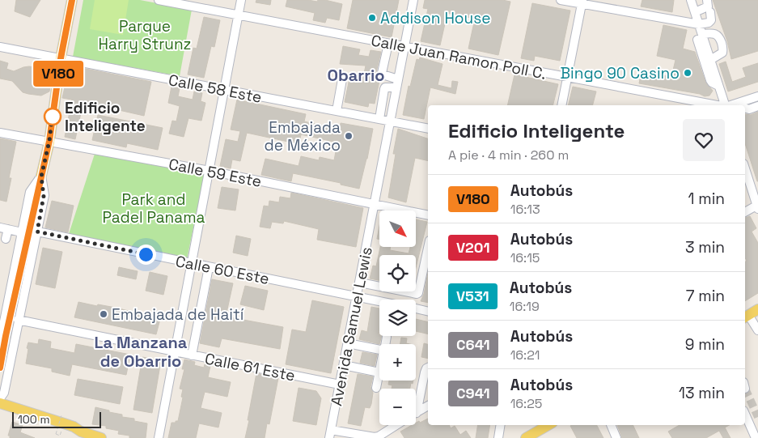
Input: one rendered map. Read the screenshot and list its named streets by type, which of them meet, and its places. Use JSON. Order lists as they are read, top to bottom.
{
  "streets": {
    "street": [
      "Calle Juan Ramon Poll C.",
      "Calle 58 Este",
      "Calle 59 Este",
      "Calle 60 Este",
      "Avenida Samuel Lewis",
      "Calle 61 Este"
    ]
  },
  "crossings": [
    ["Calle Juan Ramon Poll C.", "Avenida Samuel Lewis"],
    ["Calle 58 Este", "Avenida Samuel Lewis"],
    ["Calle 59 Este", "Avenida Samuel Lewis"],
    ["Calle 60 Este", "Avenida Samuel Lewis"],
    ["Avenida Samuel Lewis", "Calle 61 Este"]
  ],
  "districts": ["Obarrio", "La Manzana de Obarrio"],
  "parks": ["Parque Harry Strunz", "Park and Padel Panama"],
  "places": [
    "Addison House",
    "Bingo 90 Casino",
    "Edificio Inteligente",
    "Embajada de México",
    "Embajada de Haití"
  ],
  "lines": ["bus line V180"],
  "scale_bar": "100 m",
  "north": "bottom right",
  "page": {
    "on_map": "V180",
    "heading": ["Edificio Inteligente", "A pie · 4 min · 260 m"],
    "list": [
      {
        "mark": "V180",
        "name": "Autobús",
        "note": "16:13",
        "value": "1 min"
      },
      {
        "mark": "V201",
        "name": "Autobús",
        "note": "16:15",
        "value": "3 min"
      },
      {
        "mark": "V531",
        "name": "Autobús",
        "note": "16:19",
        "value": "7 min"
      },
      {
        "mark": "C641",
        "name": "Autobús",
        "note": "16:21",
        "value": "9 min"
      },
      {
        "mark": "C941",
        "name": "Autobús",
        "note": "16:25",
        "value": "13 min"
      }
    ],
    "map_buttons": ["+", "−"],
    "scale": "100 m"
  }
}
